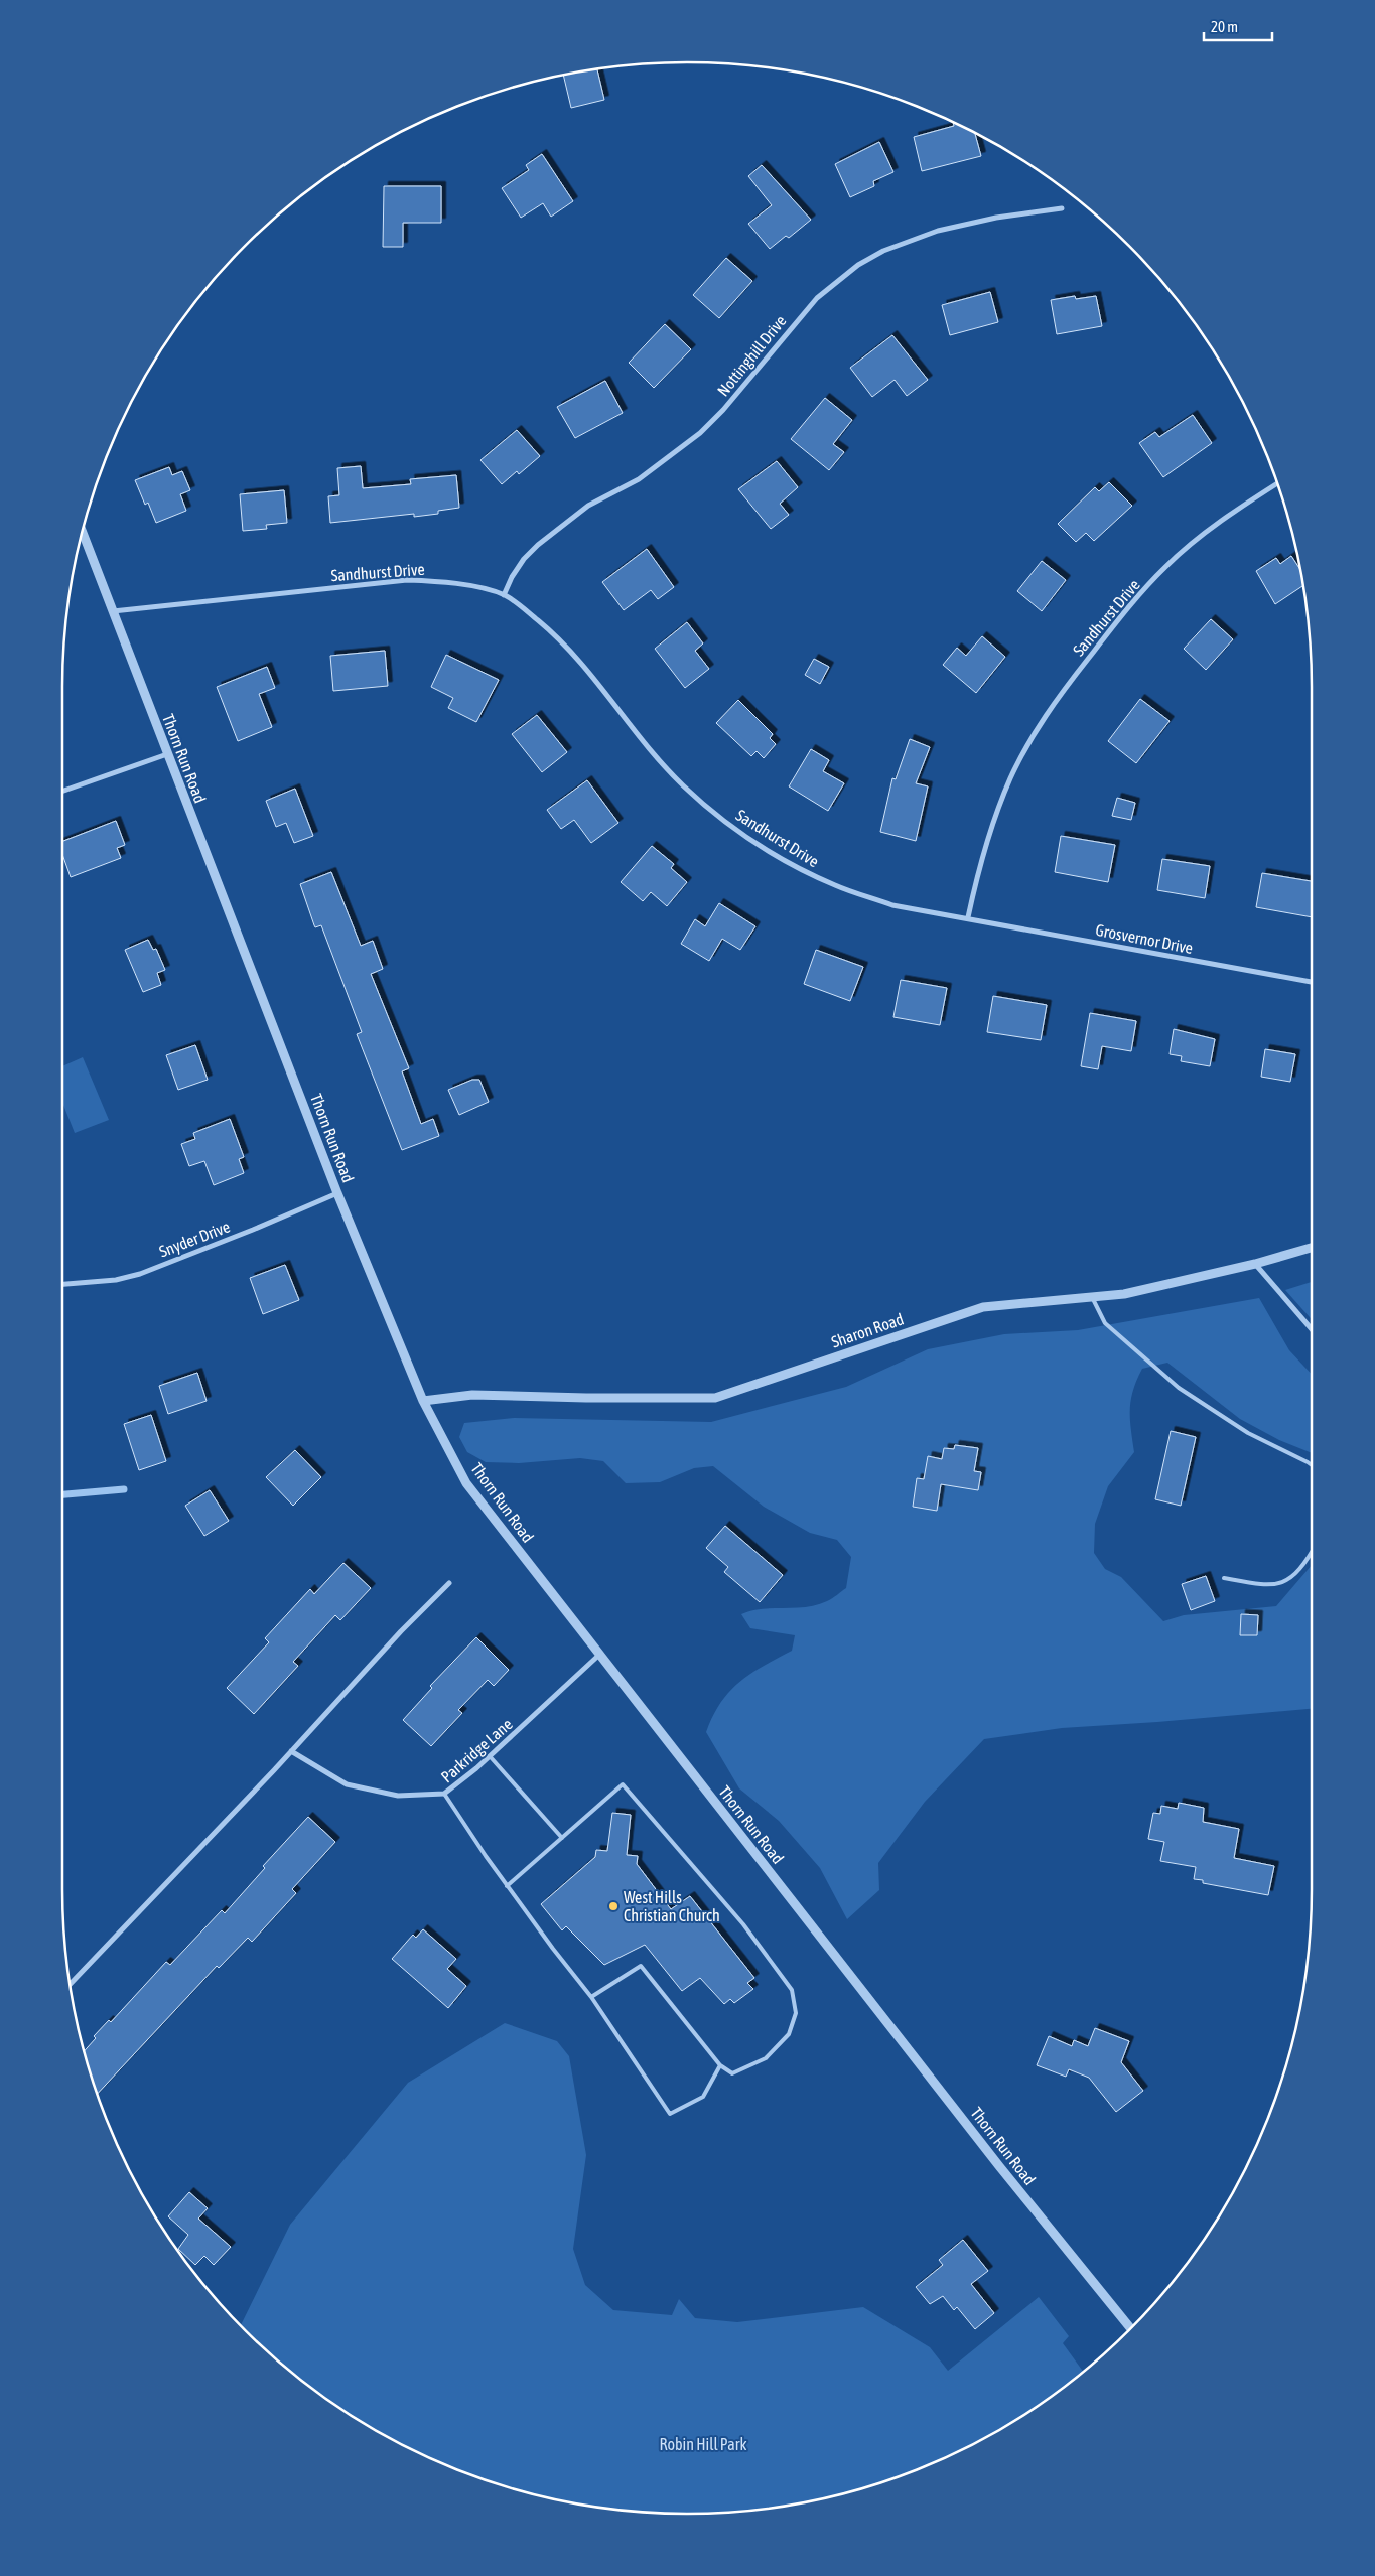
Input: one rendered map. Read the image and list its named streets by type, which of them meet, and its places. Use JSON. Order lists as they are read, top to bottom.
{
  "streets": {
    "street": [
      "Nottinghill Drive",
      "Sandhurst Drive",
      "Thorn Run Road",
      "Grosvernor Drive",
      "Snyder Drive",
      "Sharon Road",
      "Parkridge Lane"
    ]
  },
  "crossings": [
    ["Nottinghill Drive", "Sandhurst Drive"],
    ["Sandhurst Drive", "Thorn Run Road"],
    ["Sandhurst Drive", "Grosvernor Drive"],
    ["Thorn Run Road", "Snyder Drive"],
    ["Thorn Run Road", "Sharon Road"],
    ["Thorn Run Road", "Parkridge Lane"]
  ],
  "parks": ["Robin Hill Park"],
  "places": ["West Hills Christian Church"],
  "scale_bar": "20 m"
}
